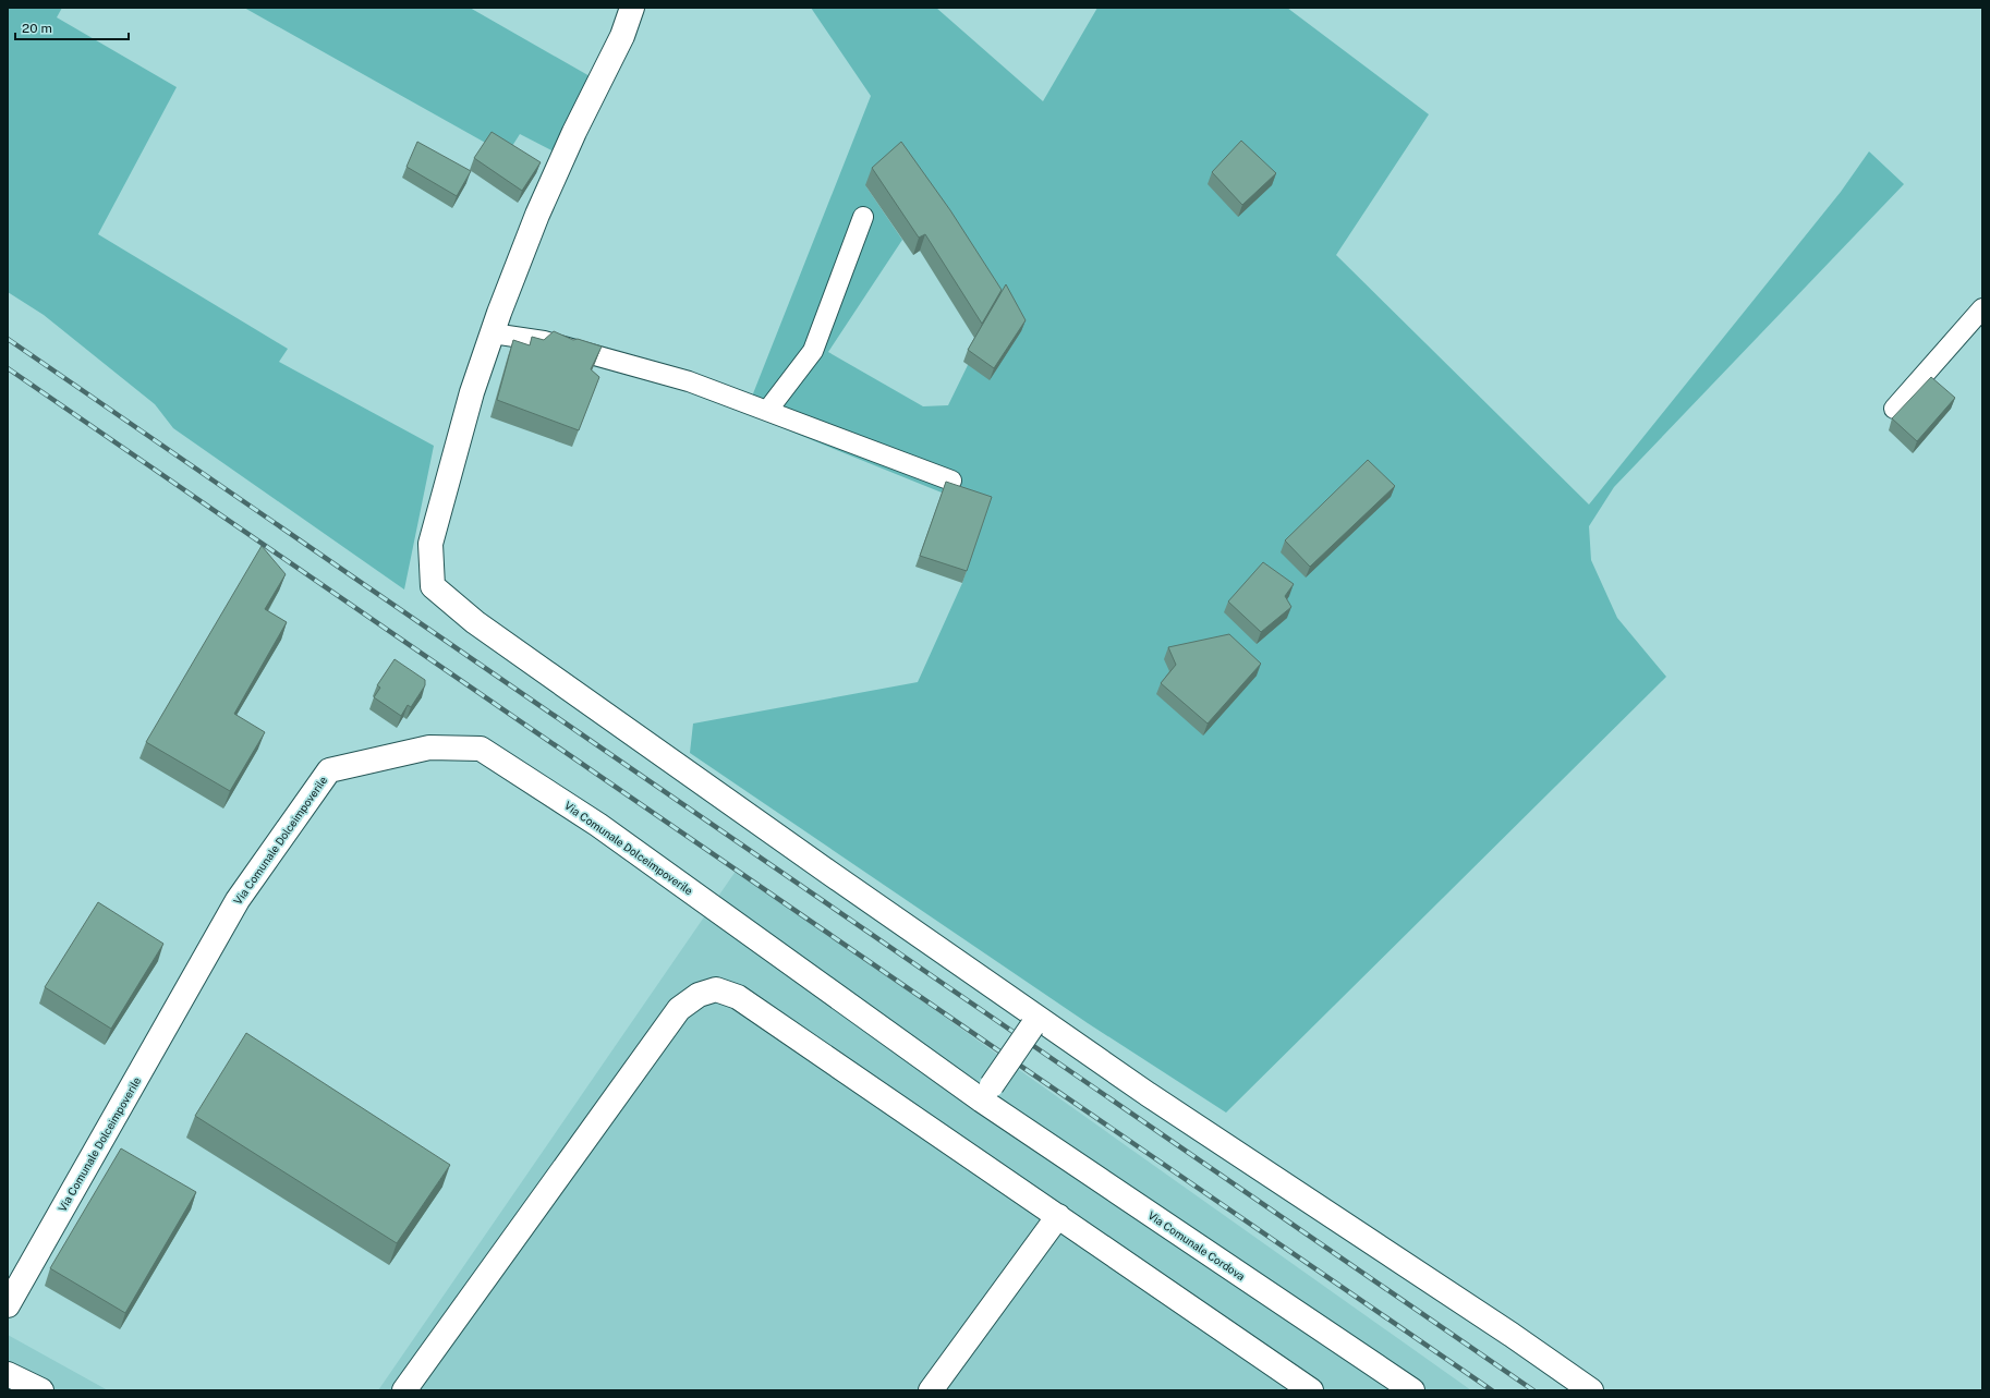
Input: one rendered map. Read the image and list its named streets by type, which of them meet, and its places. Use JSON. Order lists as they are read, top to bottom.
{
  "streets": {
    "street": ["Via Comunale Dolceimpoverile", "Via Comunale Cordova"]
  },
  "crossings": [
    ["Via Comunale Dolceimpoverile", "Via Comunale Cordova"]
  ],
  "scale_bar": "20 m"
}
